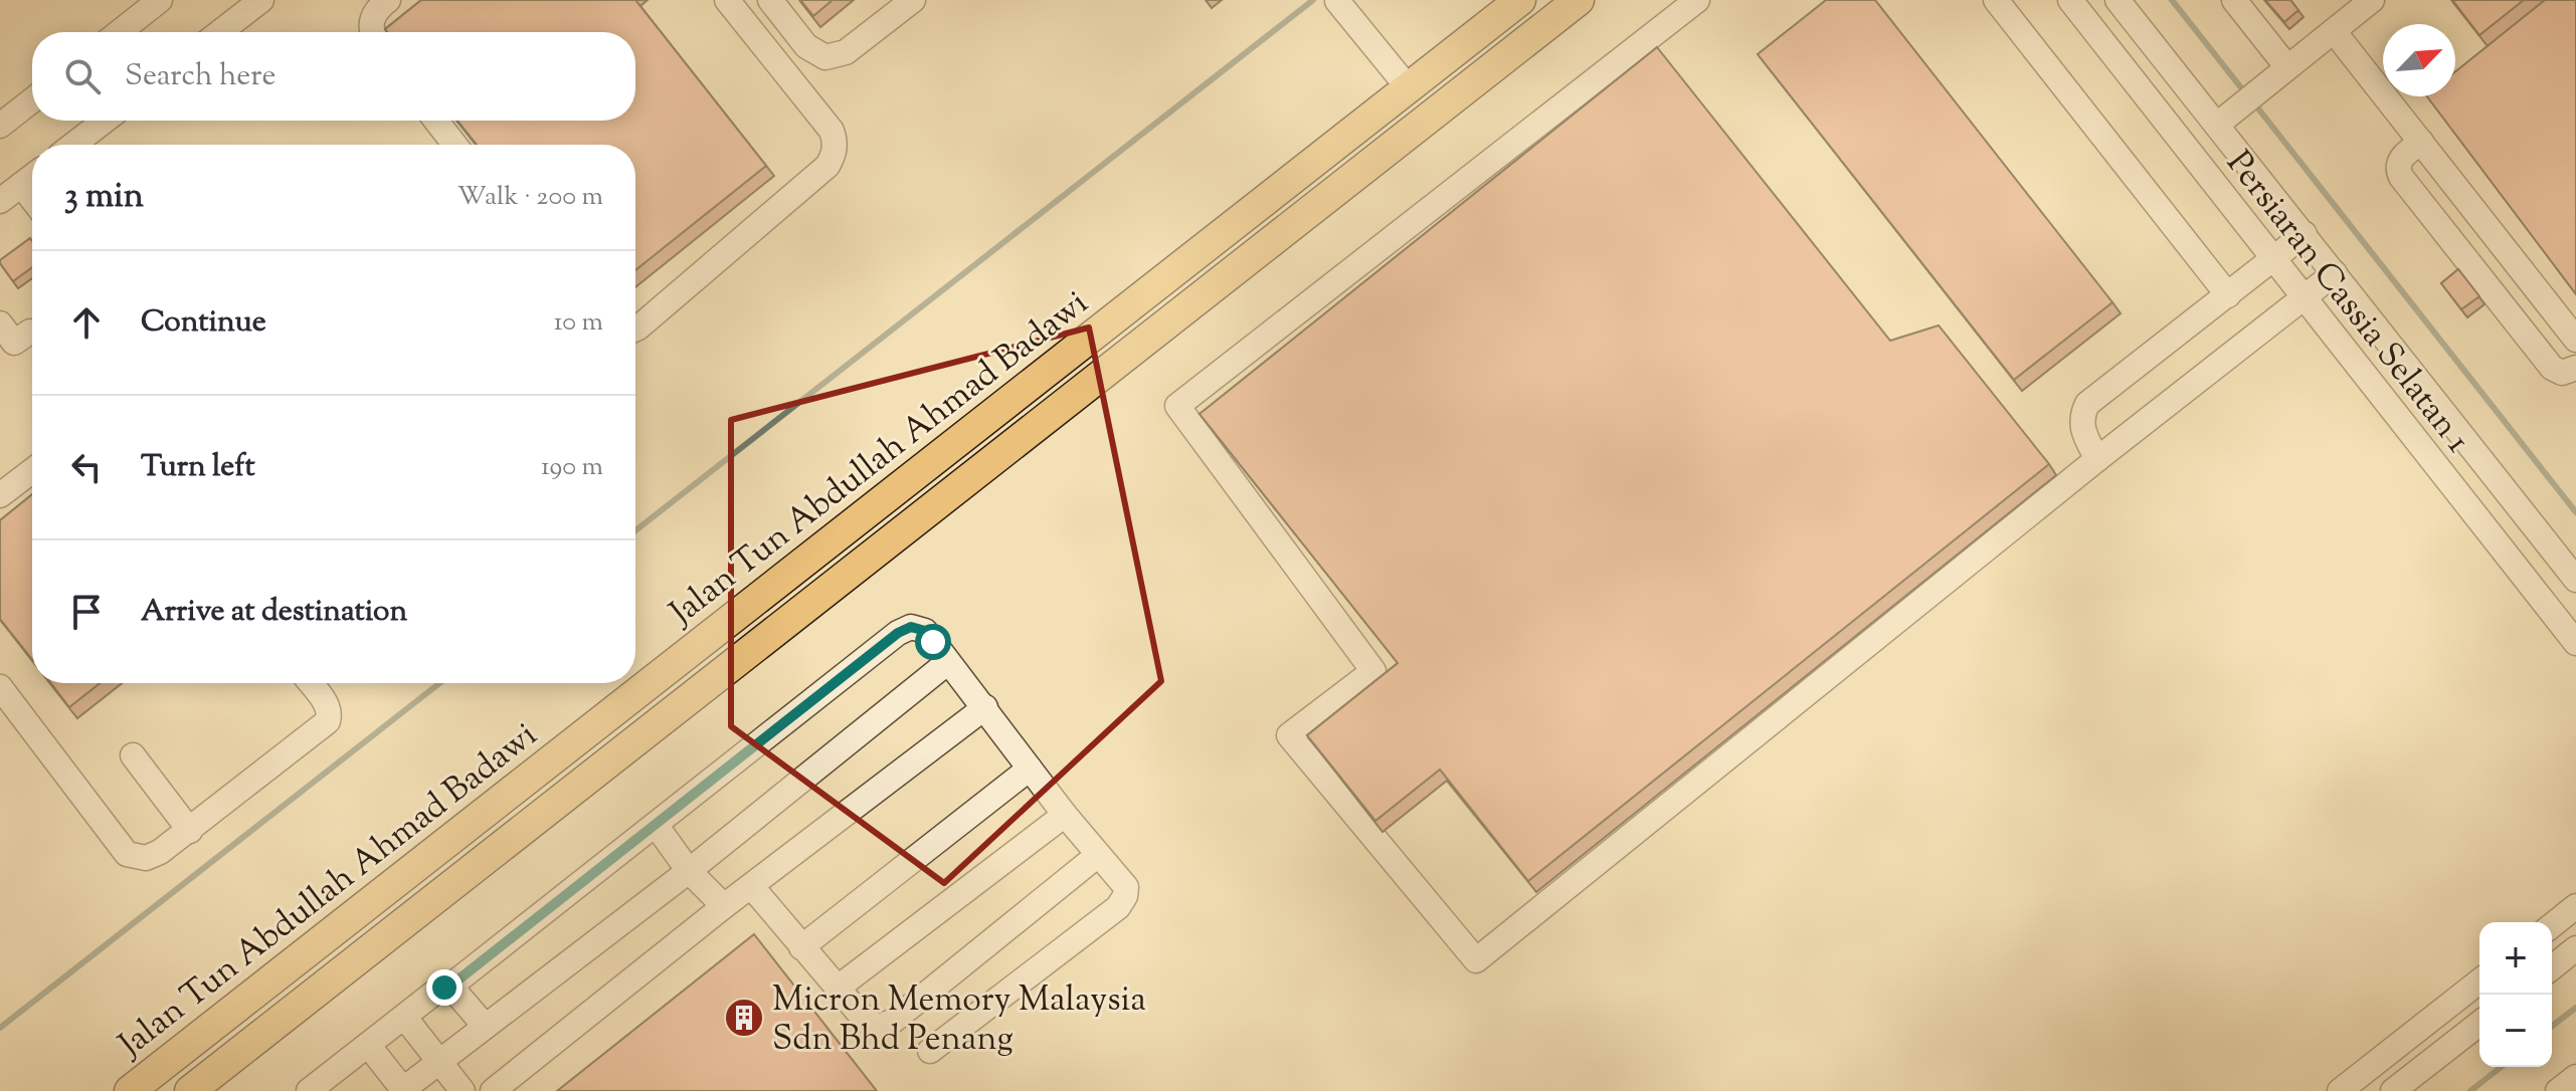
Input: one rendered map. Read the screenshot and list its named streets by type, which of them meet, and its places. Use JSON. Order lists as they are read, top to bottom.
{
  "streets": {
    "main road": ["Jalan Tun Abdullah Ahmad Badawi"],
    "street": ["Persiaran Cassia Selatan 1"]
  },
  "places": {
    "building": ["Micron Memory Malaysia Sdn Bhd Penang"]
  },
  "north": "top right",
  "page": {
    "search": "Search here",
    "heading": ["3 min", "Walk · 200 m"],
    "list": [
      ["Continue", "10 m"],
      ["Turn left", "190 m"],
      "Arrive at destination"
    ],
    "map_buttons": ["+", "−"]
  }
}
